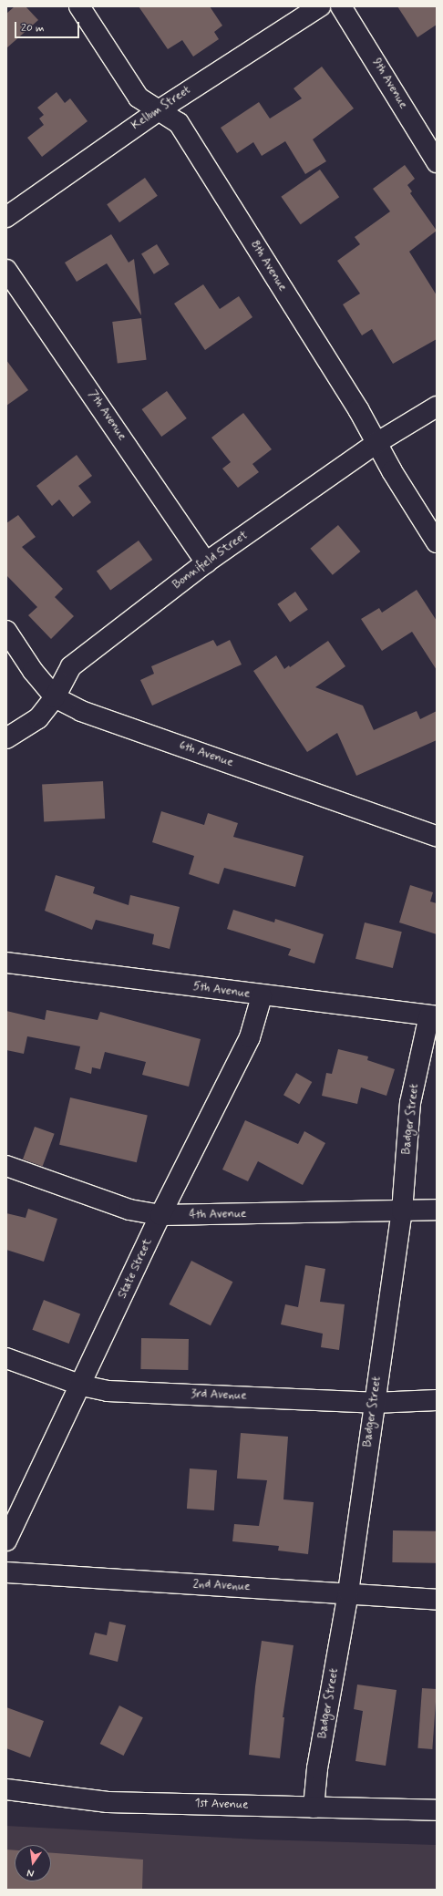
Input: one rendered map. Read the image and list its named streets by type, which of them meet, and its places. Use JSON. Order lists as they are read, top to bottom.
{
  "streets": {
    "street": [
      "9th Avenue",
      "Kellum Street",
      "8th Avenue",
      "7th Avenue",
      "Bonnifield Street",
      "6th Avenue",
      "5th Avenue",
      "Badger Street",
      "4th Avenue",
      "State Street",
      "3rd Avenue",
      "2nd Avenue",
      "1st Avenue"
    ]
  },
  "crossings": [
    ["Kellum Street", "8th Avenue"],
    ["8th Avenue", "Bonnifield Street"],
    ["7th Avenue", "Bonnifield Street"],
    ["Bonnifield Street", "6th Avenue"],
    ["5th Avenue", "Badger Street"],
    ["5th Avenue", "State Street"],
    ["Badger Street", "4th Avenue"],
    ["Badger Street", "3rd Avenue"],
    ["Badger Street", "2nd Avenue"],
    ["Badger Street", "1st Avenue"],
    ["4th Avenue", "State Street"],
    ["State Street", "3rd Avenue"]
  ],
  "scale_bar": "20 m",
  "north": "bottom"
}
